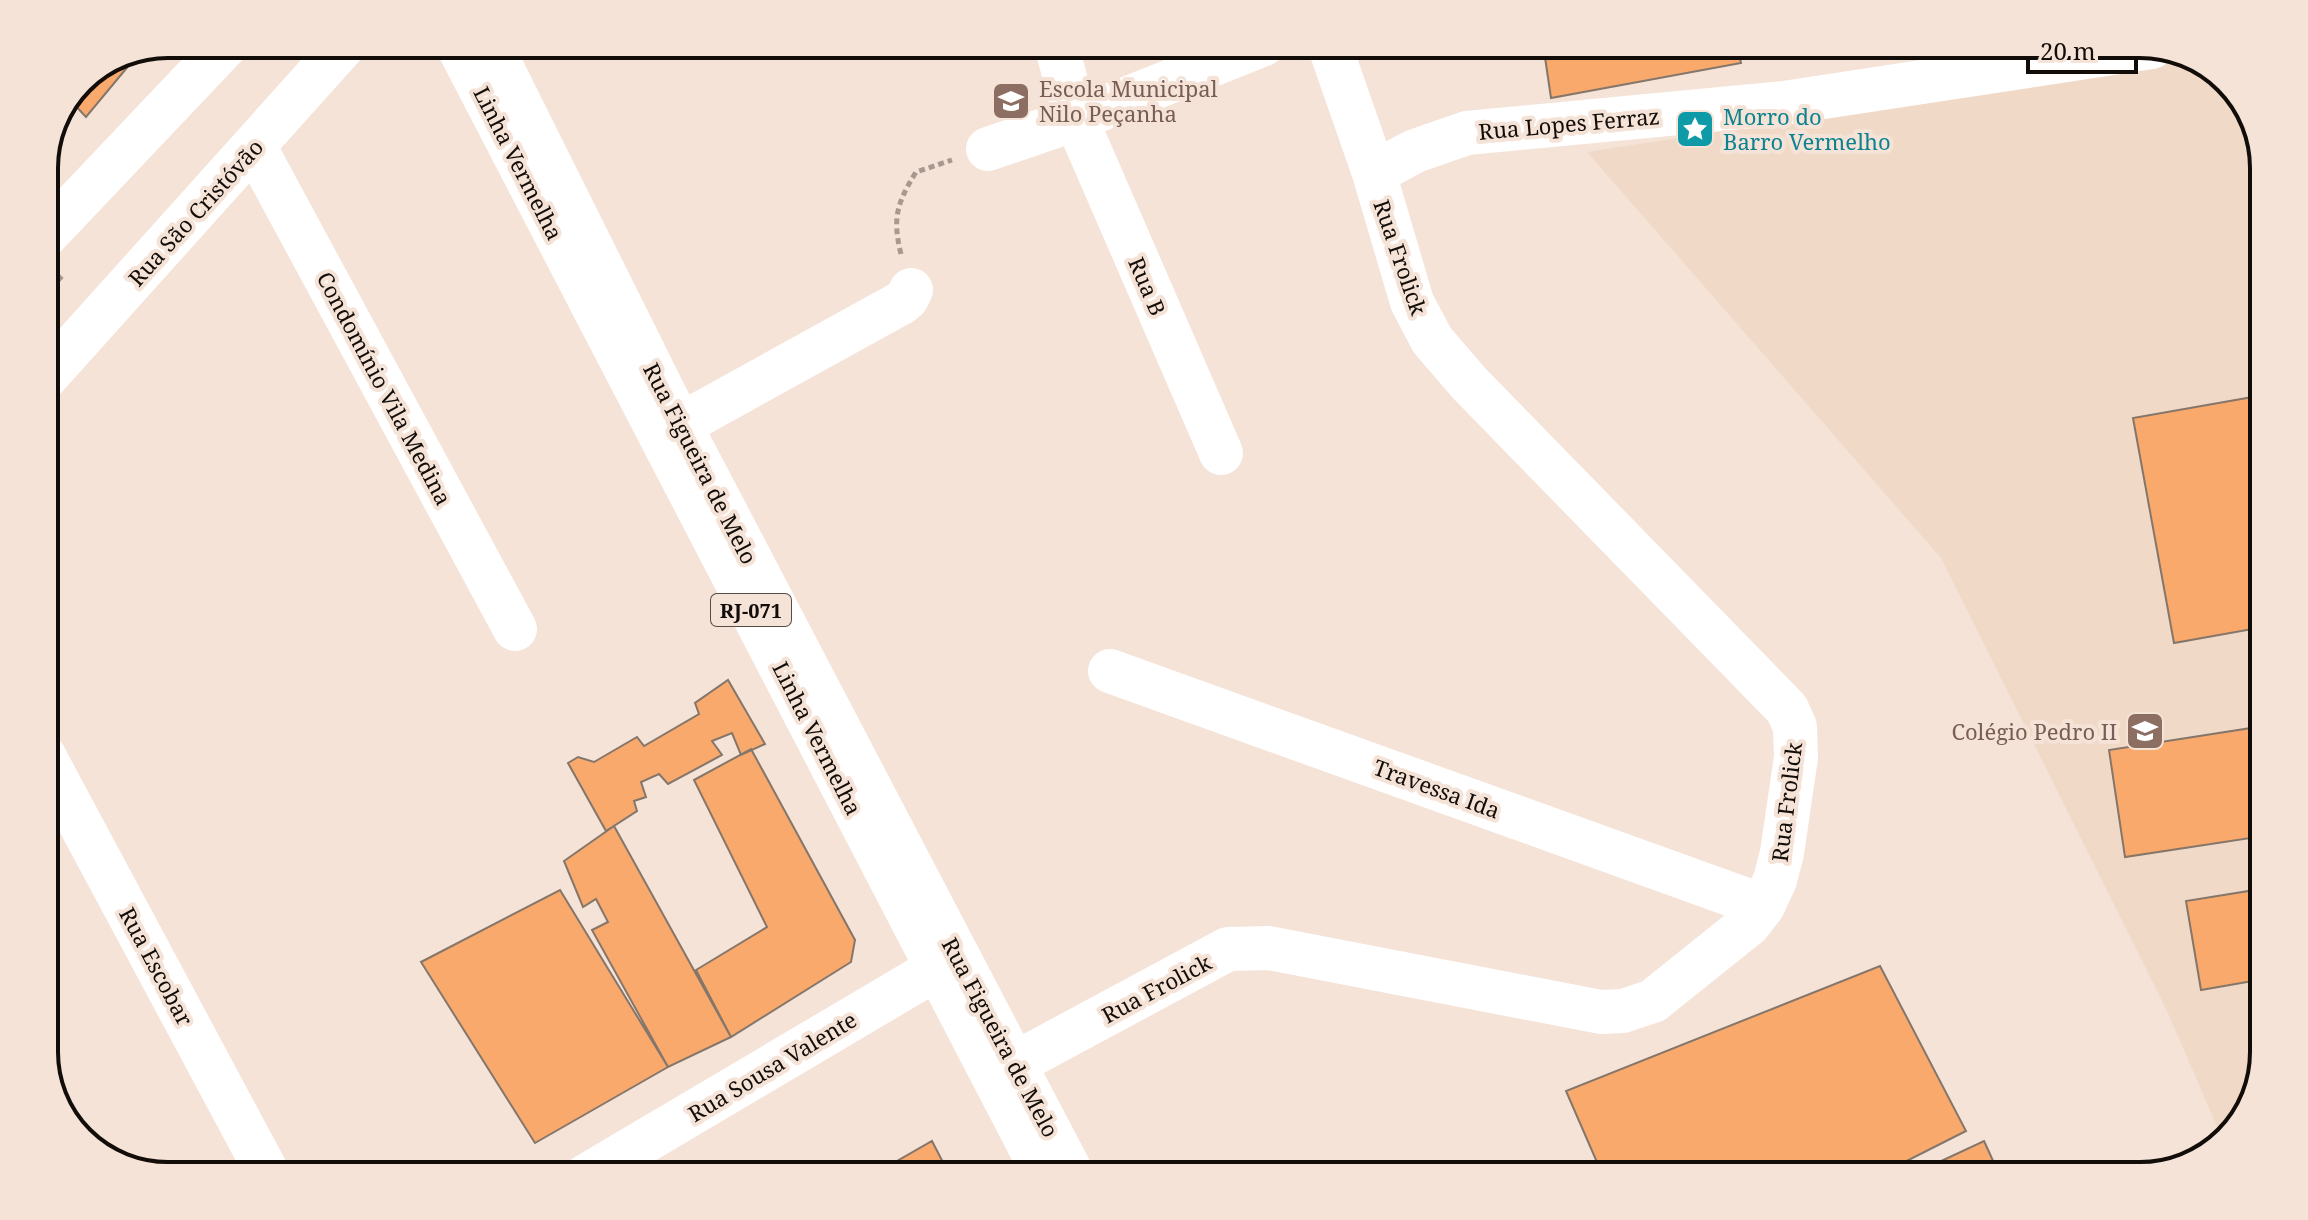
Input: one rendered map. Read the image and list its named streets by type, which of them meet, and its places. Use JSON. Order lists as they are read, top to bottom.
{
  "streets": {
    "main road": [
      "Rua Lopes Ferraz",
      "Linha Vermelha",
      "Rua São Cristóvão",
      "Rua Frolick",
      "Rua B",
      "Condomínio Vila Medina",
      "Rua Figueira de Melo",
      "RJ-071",
      "Travessa Ida",
      "Rua Escobar",
      "Rua Sousa Valente"
    ]
  },
  "crossings": [
    ["Rua Lopes Ferraz", "Rua Frolick"],
    ["Rua São Cristóvão", "Condomínio Vila Medina"],
    ["Rua Frolick", "Rua Figueira de Melo"],
    ["Rua Frolick", "Travessa Ida"],
    ["Rua Figueira de Melo", "Rua Sousa Valente"]
  ],
  "places": {
    "school or university": ["Escola Municipal Nilo Peçanha", "Colégio Pedro II"],
    "place": ["Morro do Barro Vermelho"]
  },
  "scale_bar": "20 m"
}
